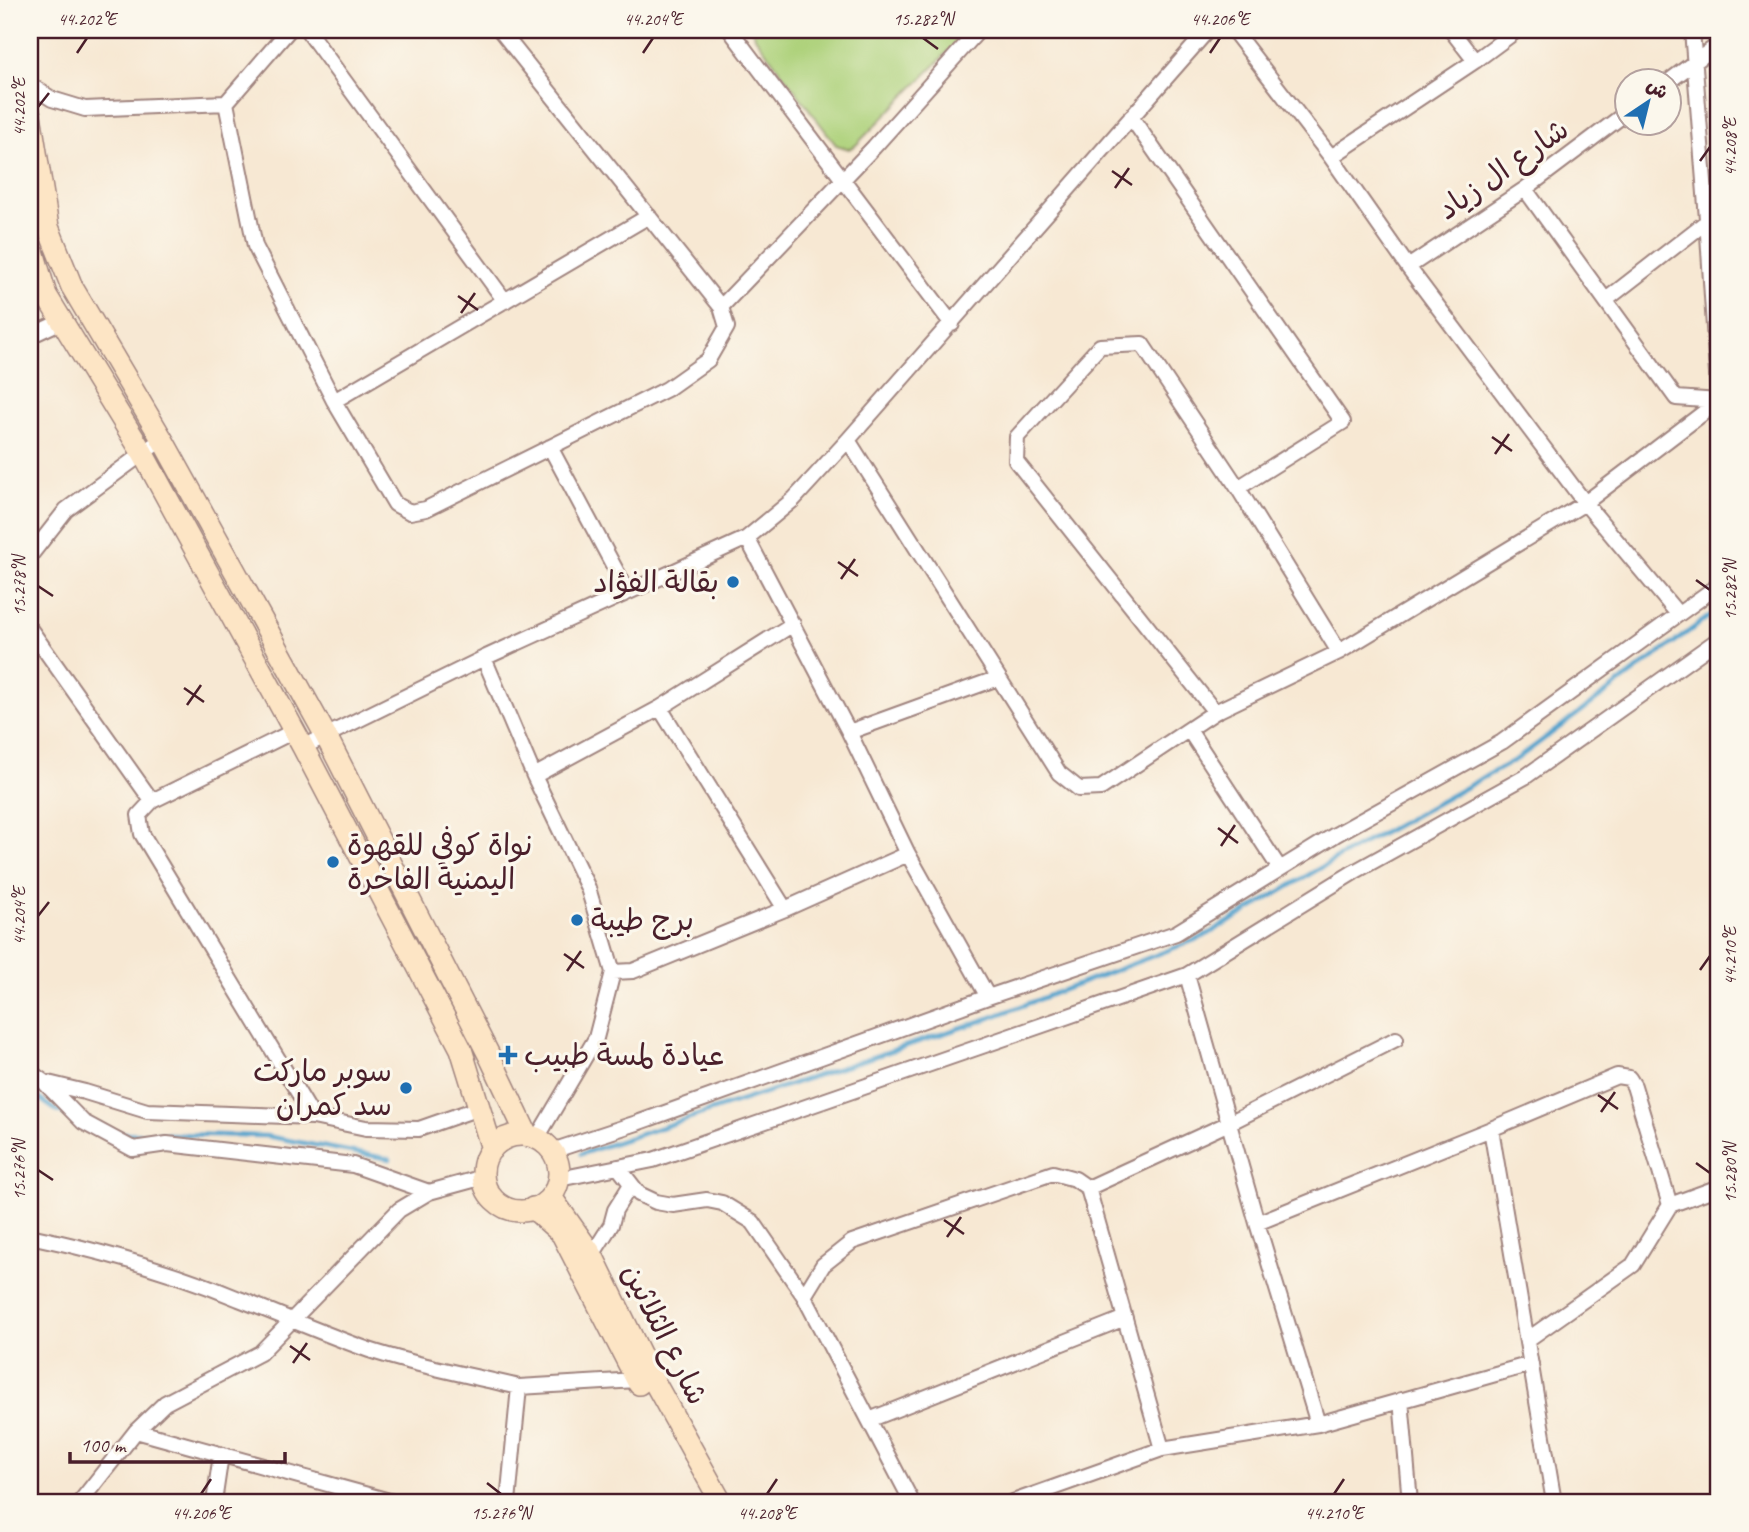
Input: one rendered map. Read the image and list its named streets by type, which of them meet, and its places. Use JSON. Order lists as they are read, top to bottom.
{
  "streets": {
    "main road": ["شارع الثلاثين"],
    "street": ["شارع ال زياد"]
  },
  "places": {
    "other": [
      "بقالة الفؤاد",
      "نواة كوفي للقهوة اليمنية الفاخرة",
      "برج طيبة",
      "سوبر ماركت سد كمران"
    ],
    "health": ["عيادة لمسة طبيب"]
  },
  "scale_bar": "100 m",
  "north": "top right",
  "coordinates": [
    "44.202°E",
    "44.204°E",
    "15.282°N",
    "44.206°E",
    "44.208°E",
    "15.278°N",
    "44.210°E",
    "15.276°N",
    "15.280°N"
  ]
}
